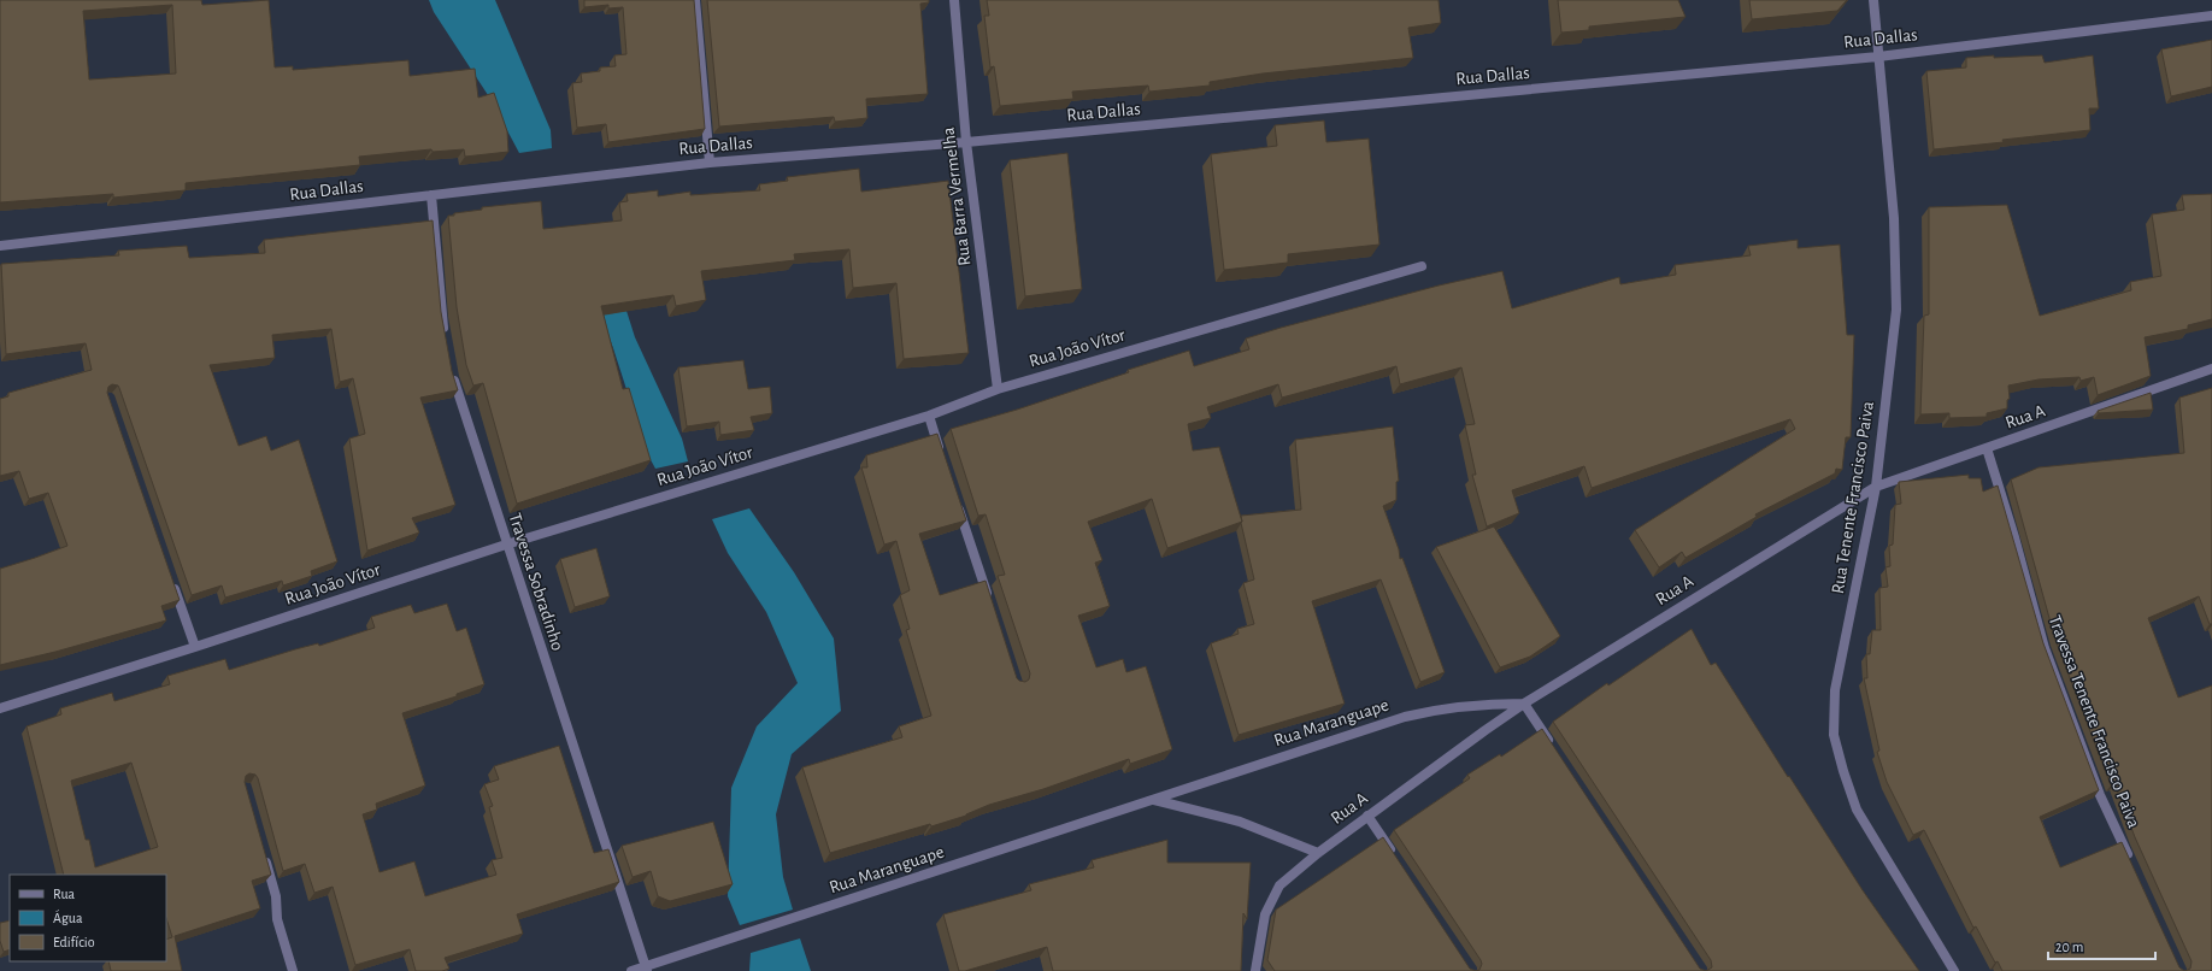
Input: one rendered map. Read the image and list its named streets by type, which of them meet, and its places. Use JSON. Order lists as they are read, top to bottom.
{
  "streets": {
    "street": [
      "Rua Dallas",
      "Rua Barra Vermelha",
      "Rua João Vítor",
      "Rua A",
      "Rua Tenente Francisco Paiva",
      "Travessa Sobradinho",
      "Travessa Tenente Francisco Paiva",
      "Rua Maranguape"
    ]
  },
  "crossings": [
    ["Rua Dallas", "Rua Barra Vermelha"],
    ["Rua Dallas", "Rua Tenente Francisco Paiva"],
    ["Rua Barra Vermelha", "Rua João Vítor"],
    ["Rua João Vítor", "Travessa Sobradinho"],
    ["Rua A", "Rua Tenente Francisco Paiva"],
    ["Rua A", "Travessa Tenente Francisco Paiva"],
    ["Rua A", "Rua Maranguape"],
    ["Travessa Sobradinho", "Rua Maranguape"]
  ],
  "legend": ["Rua", "Água", "Edifício"],
  "scale_bar": "20 m"
}
